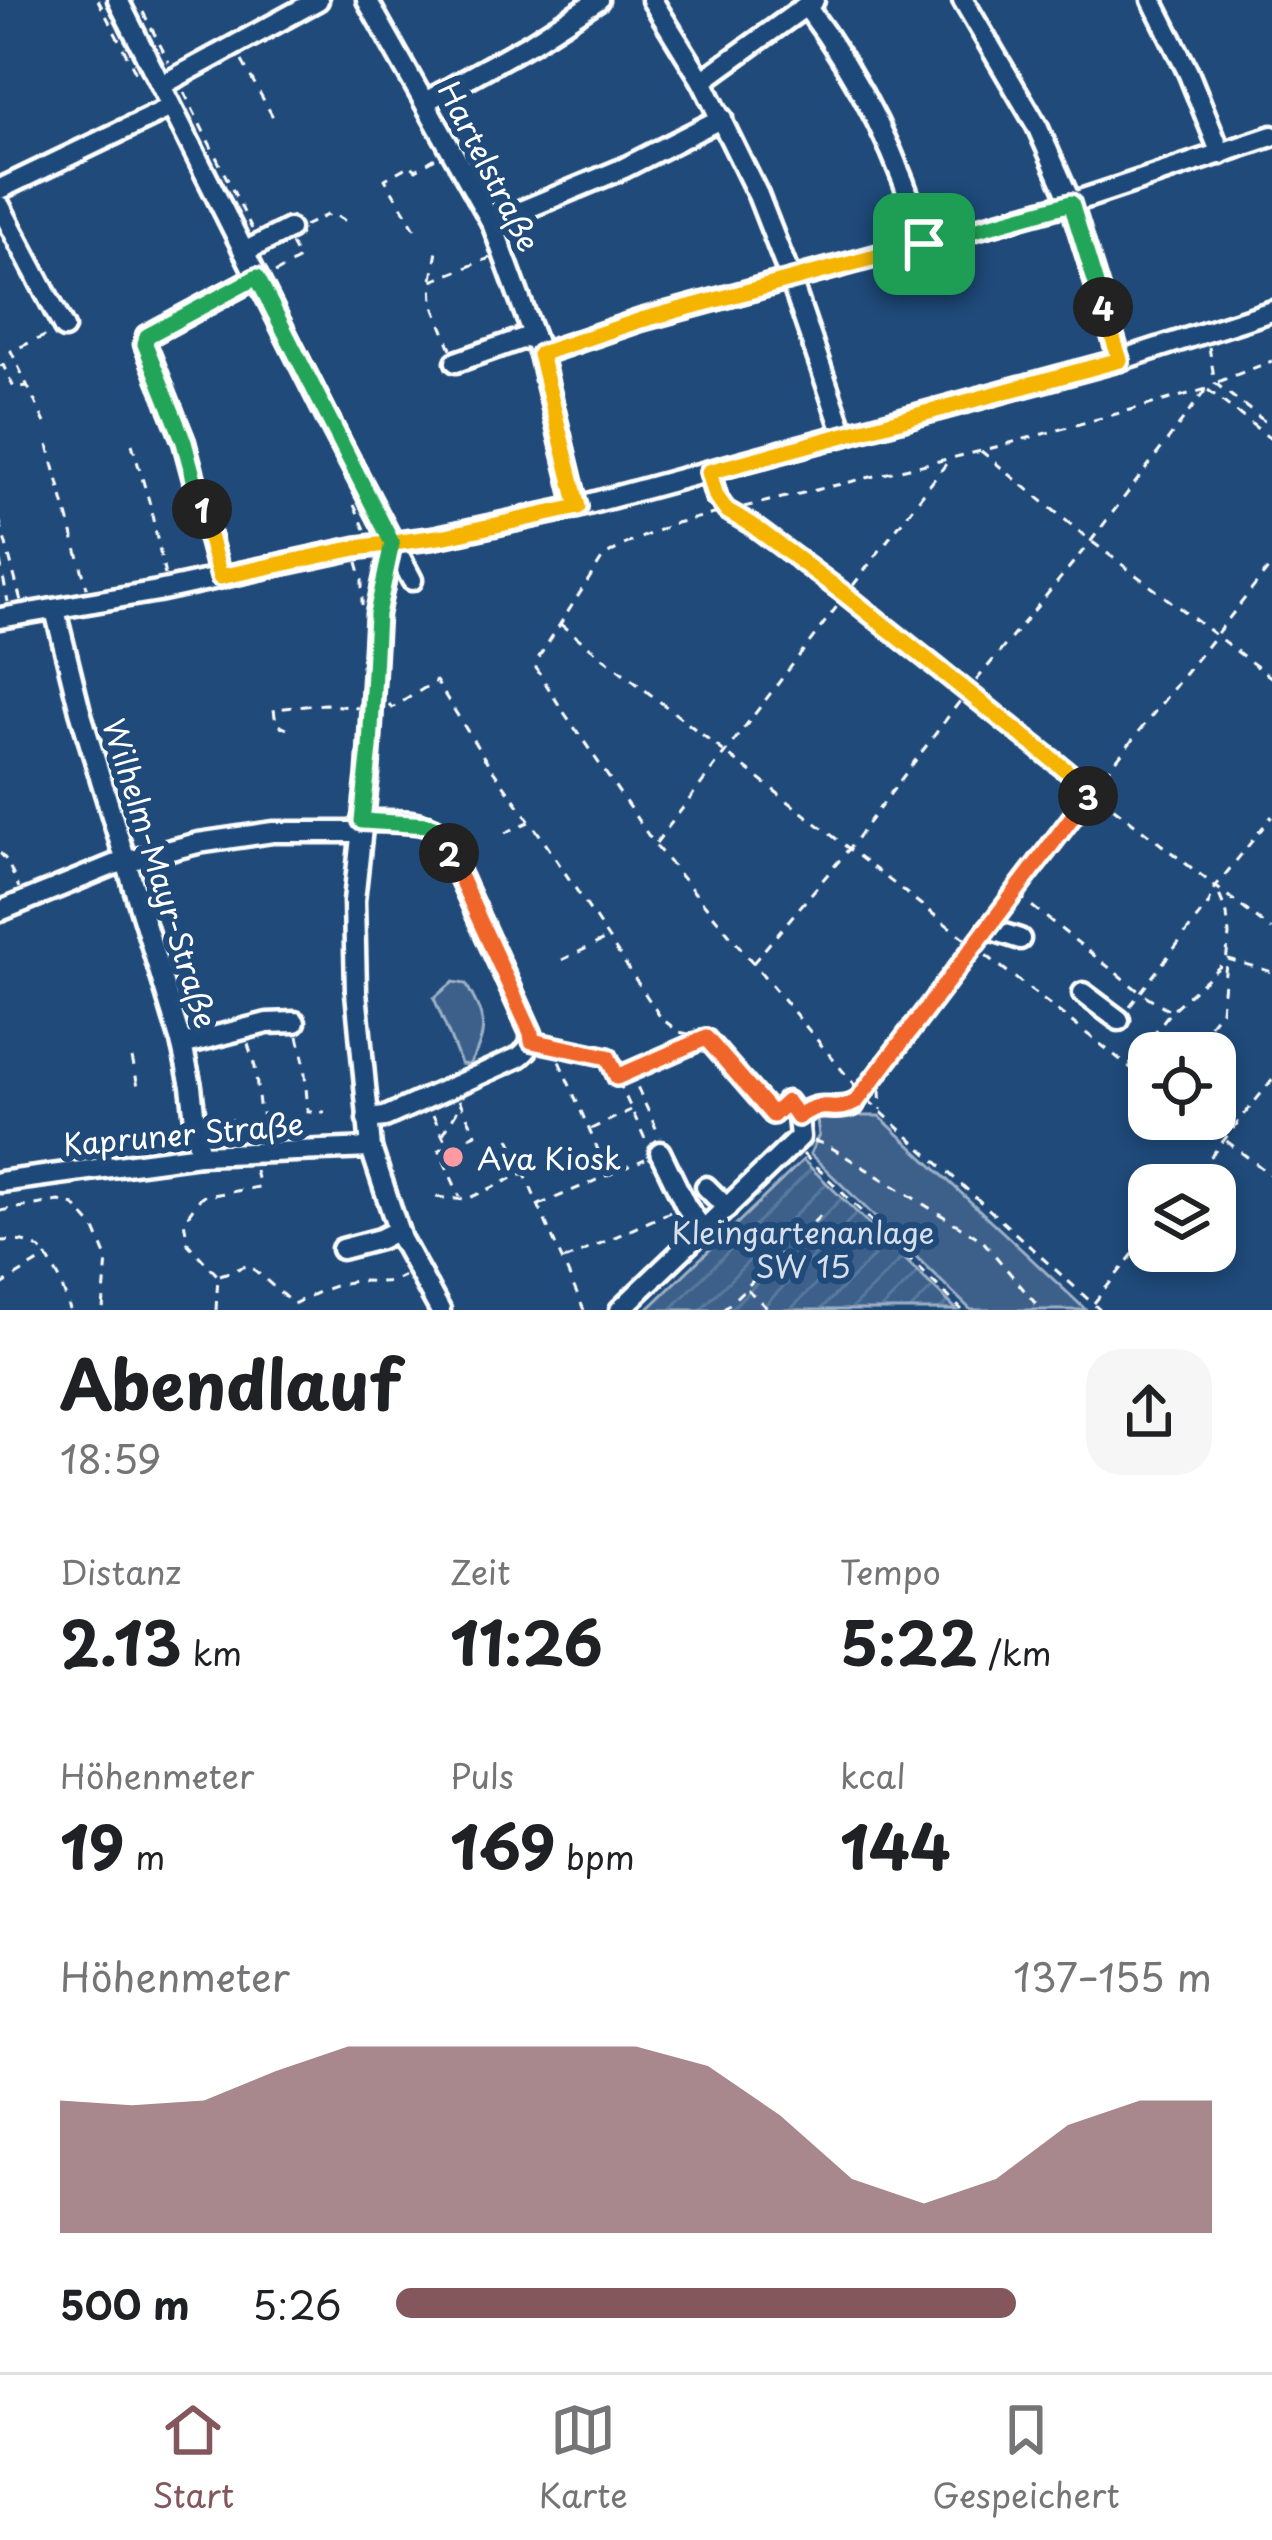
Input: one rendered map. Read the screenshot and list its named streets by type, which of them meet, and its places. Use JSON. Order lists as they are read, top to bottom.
{
  "streets": {
    "street": ["Hartelstraße", "Wilhelm-Mayr-Straße", "Kapruner Straße"]
  },
  "crossings": [
    ["Wilhelm-Mayr-Straße", "Kapruner Straße"]
  ],
  "parks": ["Kleingartenanlage SW 15"],
  "places": ["Ava Kiosk"],
  "page": {
    "pins": [
      "4",
      "1",
      "3",
      "2"
    ],
    "heading": ["Abendlauf", "18:59"],
    "stats": [
      ["Distanz", "2.13 km"],
      ["Zeit", "11:26"],
      ["Tempo", "5:22 /km"],
      ["Höhenmeter", "19 m"],
      ["Puls", "169 bpm"],
      ["kcal", "144"]
    ],
    "chart": ["Höhenmeter", "137–155 m"],
    "list": [
      {
        "name": "500 m",
        "note": "5:26"
      }
    ],
    "tabs": ["Start", "Karte", "Gespeichert"]
  }
}
